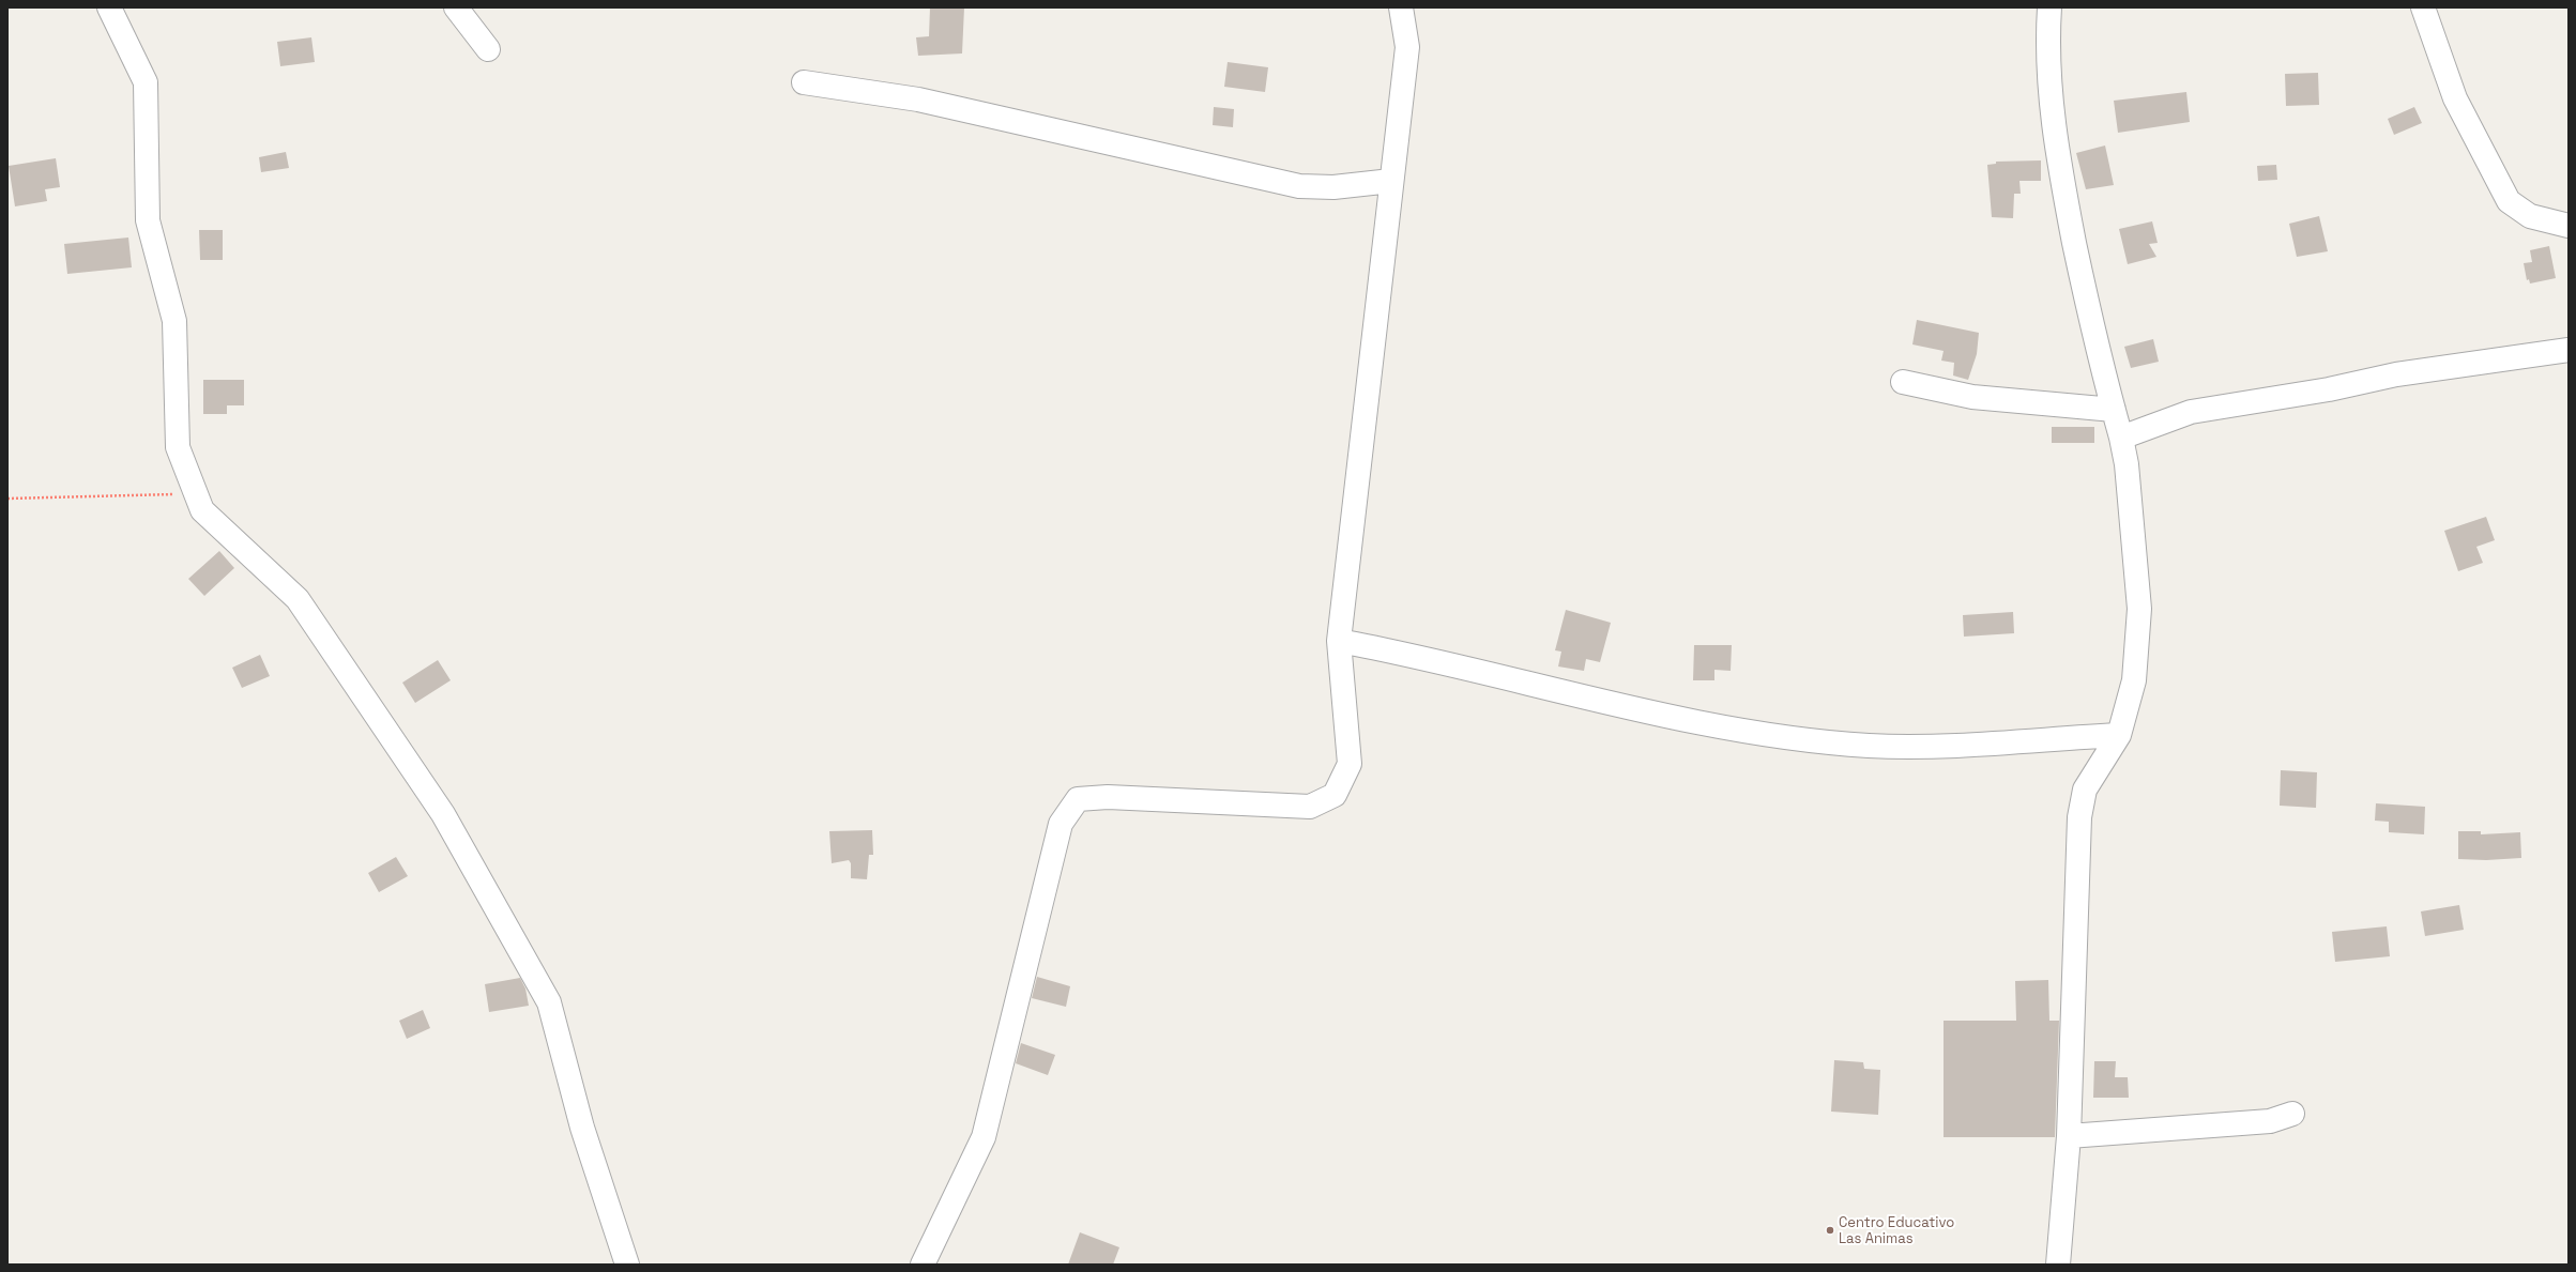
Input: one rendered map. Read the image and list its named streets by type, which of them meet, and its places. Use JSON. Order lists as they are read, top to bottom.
{
  "places": ["Centro Educativo Las Animas"]
}
